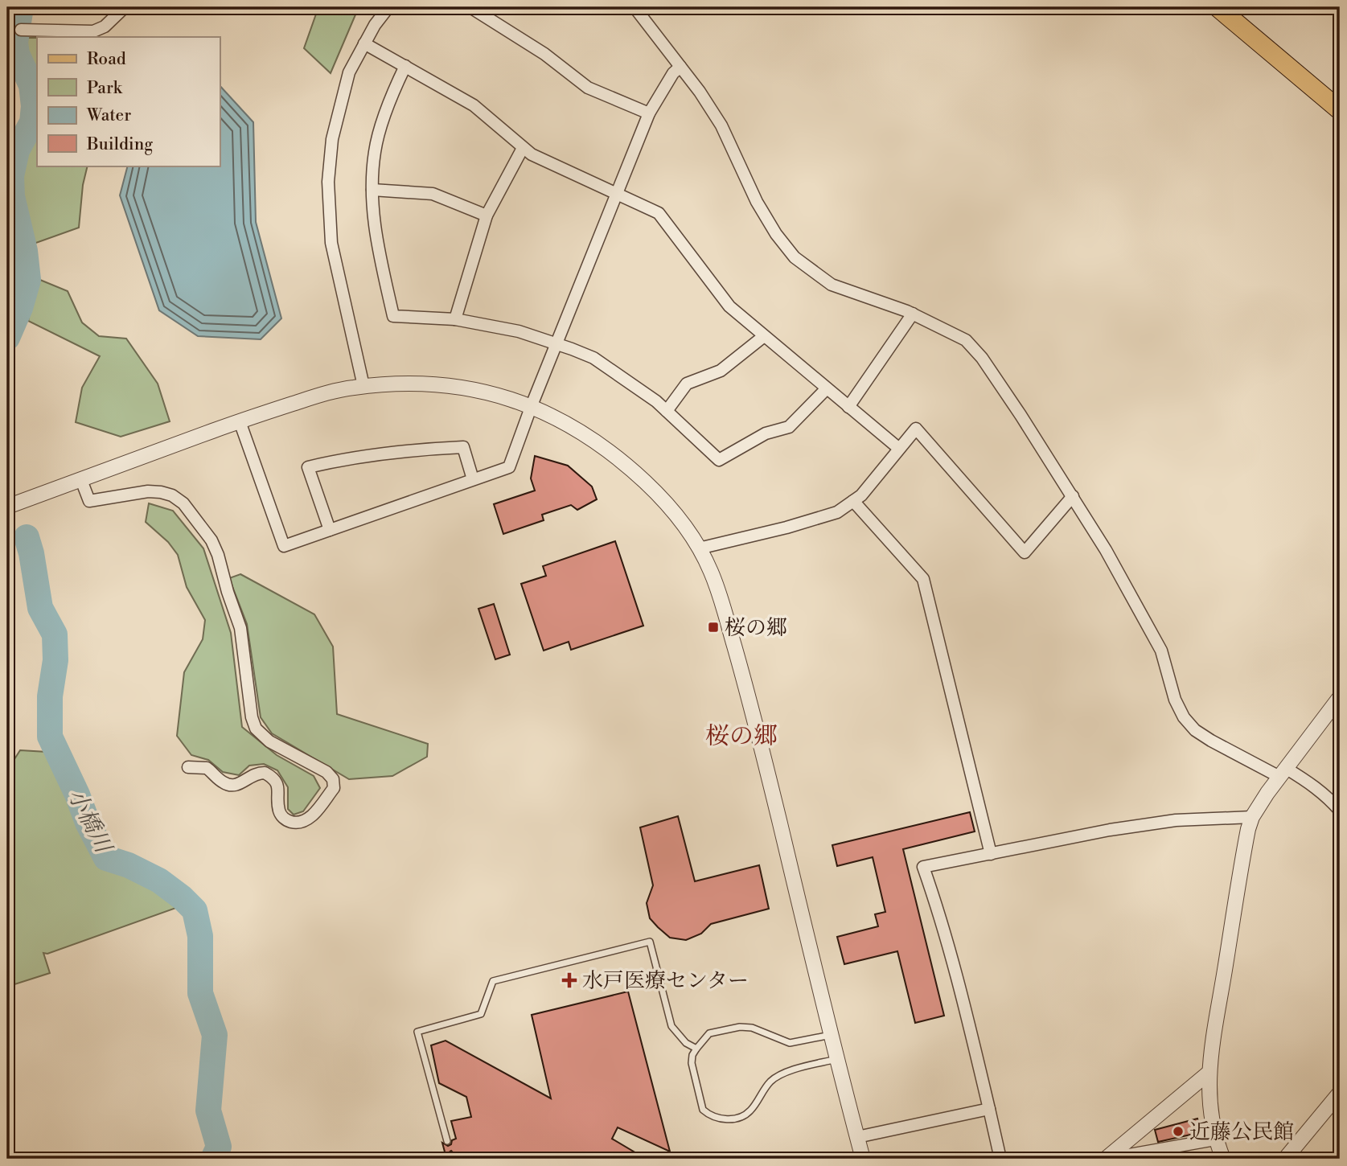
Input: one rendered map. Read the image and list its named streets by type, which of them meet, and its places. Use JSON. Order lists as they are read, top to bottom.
{
  "districts": ["桜の郷"],
  "water": ["小橋川"],
  "places": {
    "transit": ["桜の郷"],
    "health": ["水戸医療センター"],
    "other": ["近藤公民館"]
  },
  "legend": [
    "Road",
    "Park",
    "Water",
    "Building"
  ]
}
